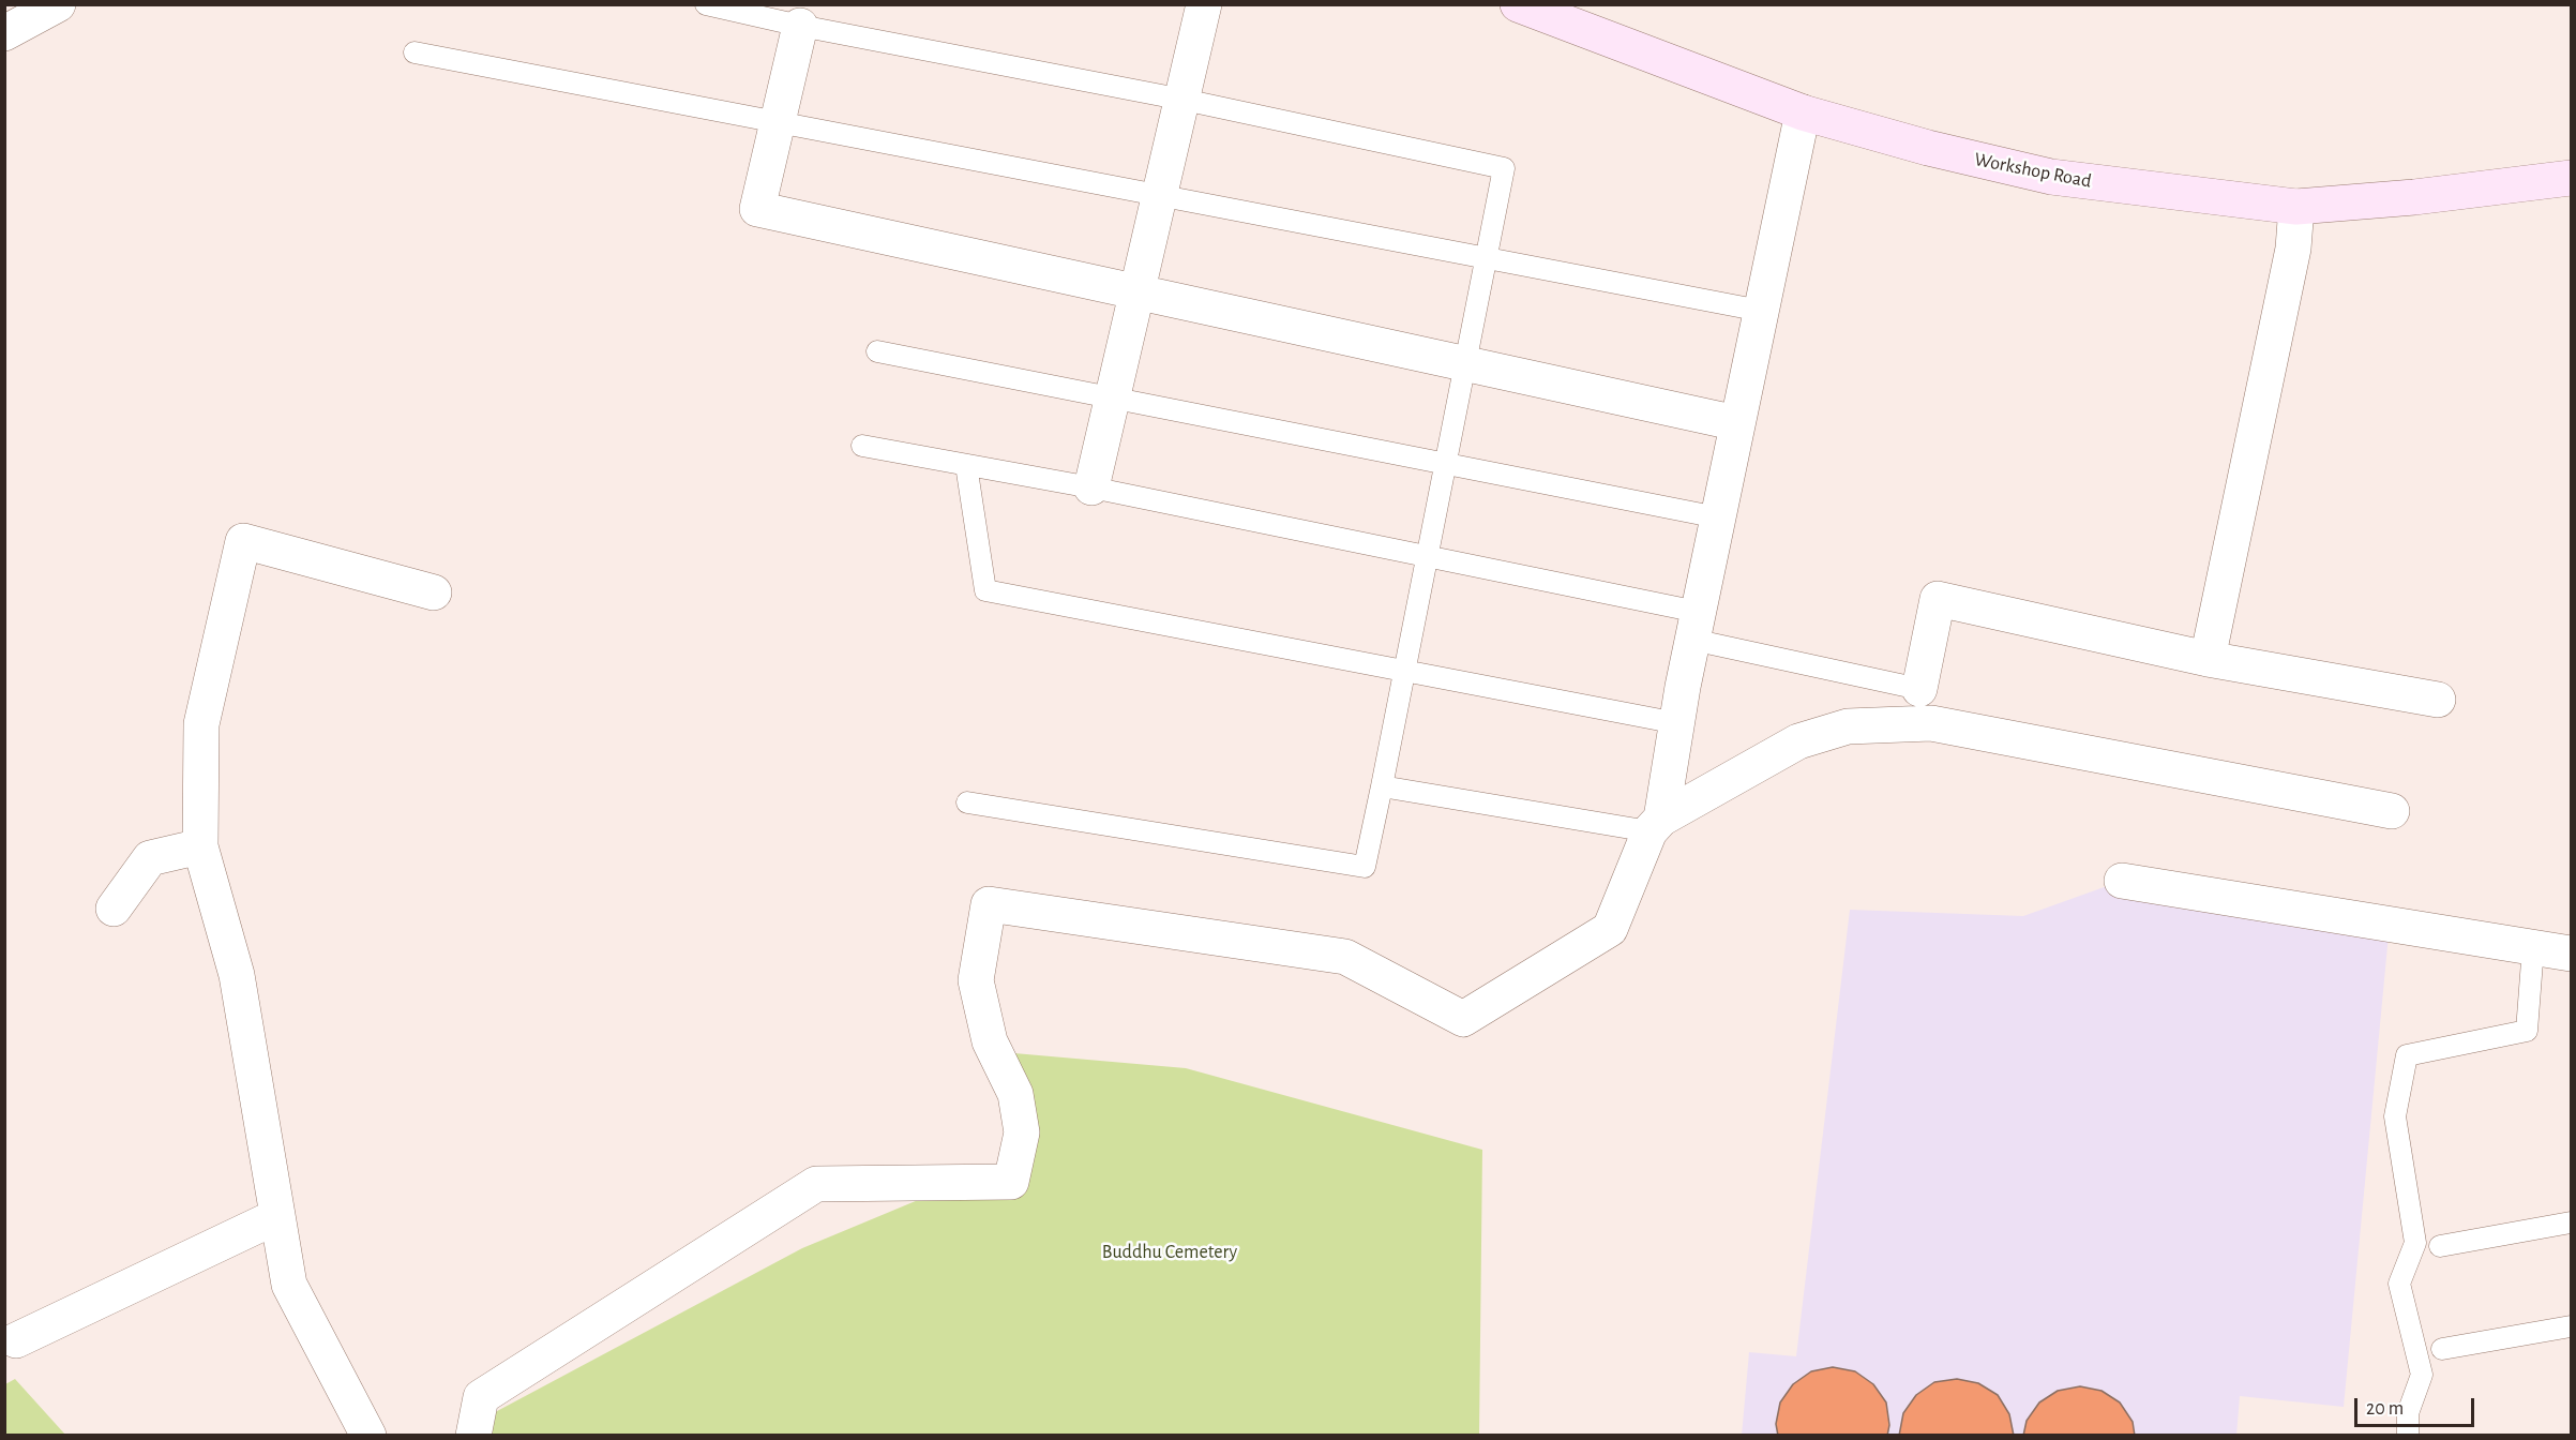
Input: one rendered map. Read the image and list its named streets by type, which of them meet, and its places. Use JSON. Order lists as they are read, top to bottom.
{
  "streets": {
    "main road": ["Workshop Road"]
  },
  "parks": ["Buddhu Cemetery"],
  "scale_bar": "20 m"
}
